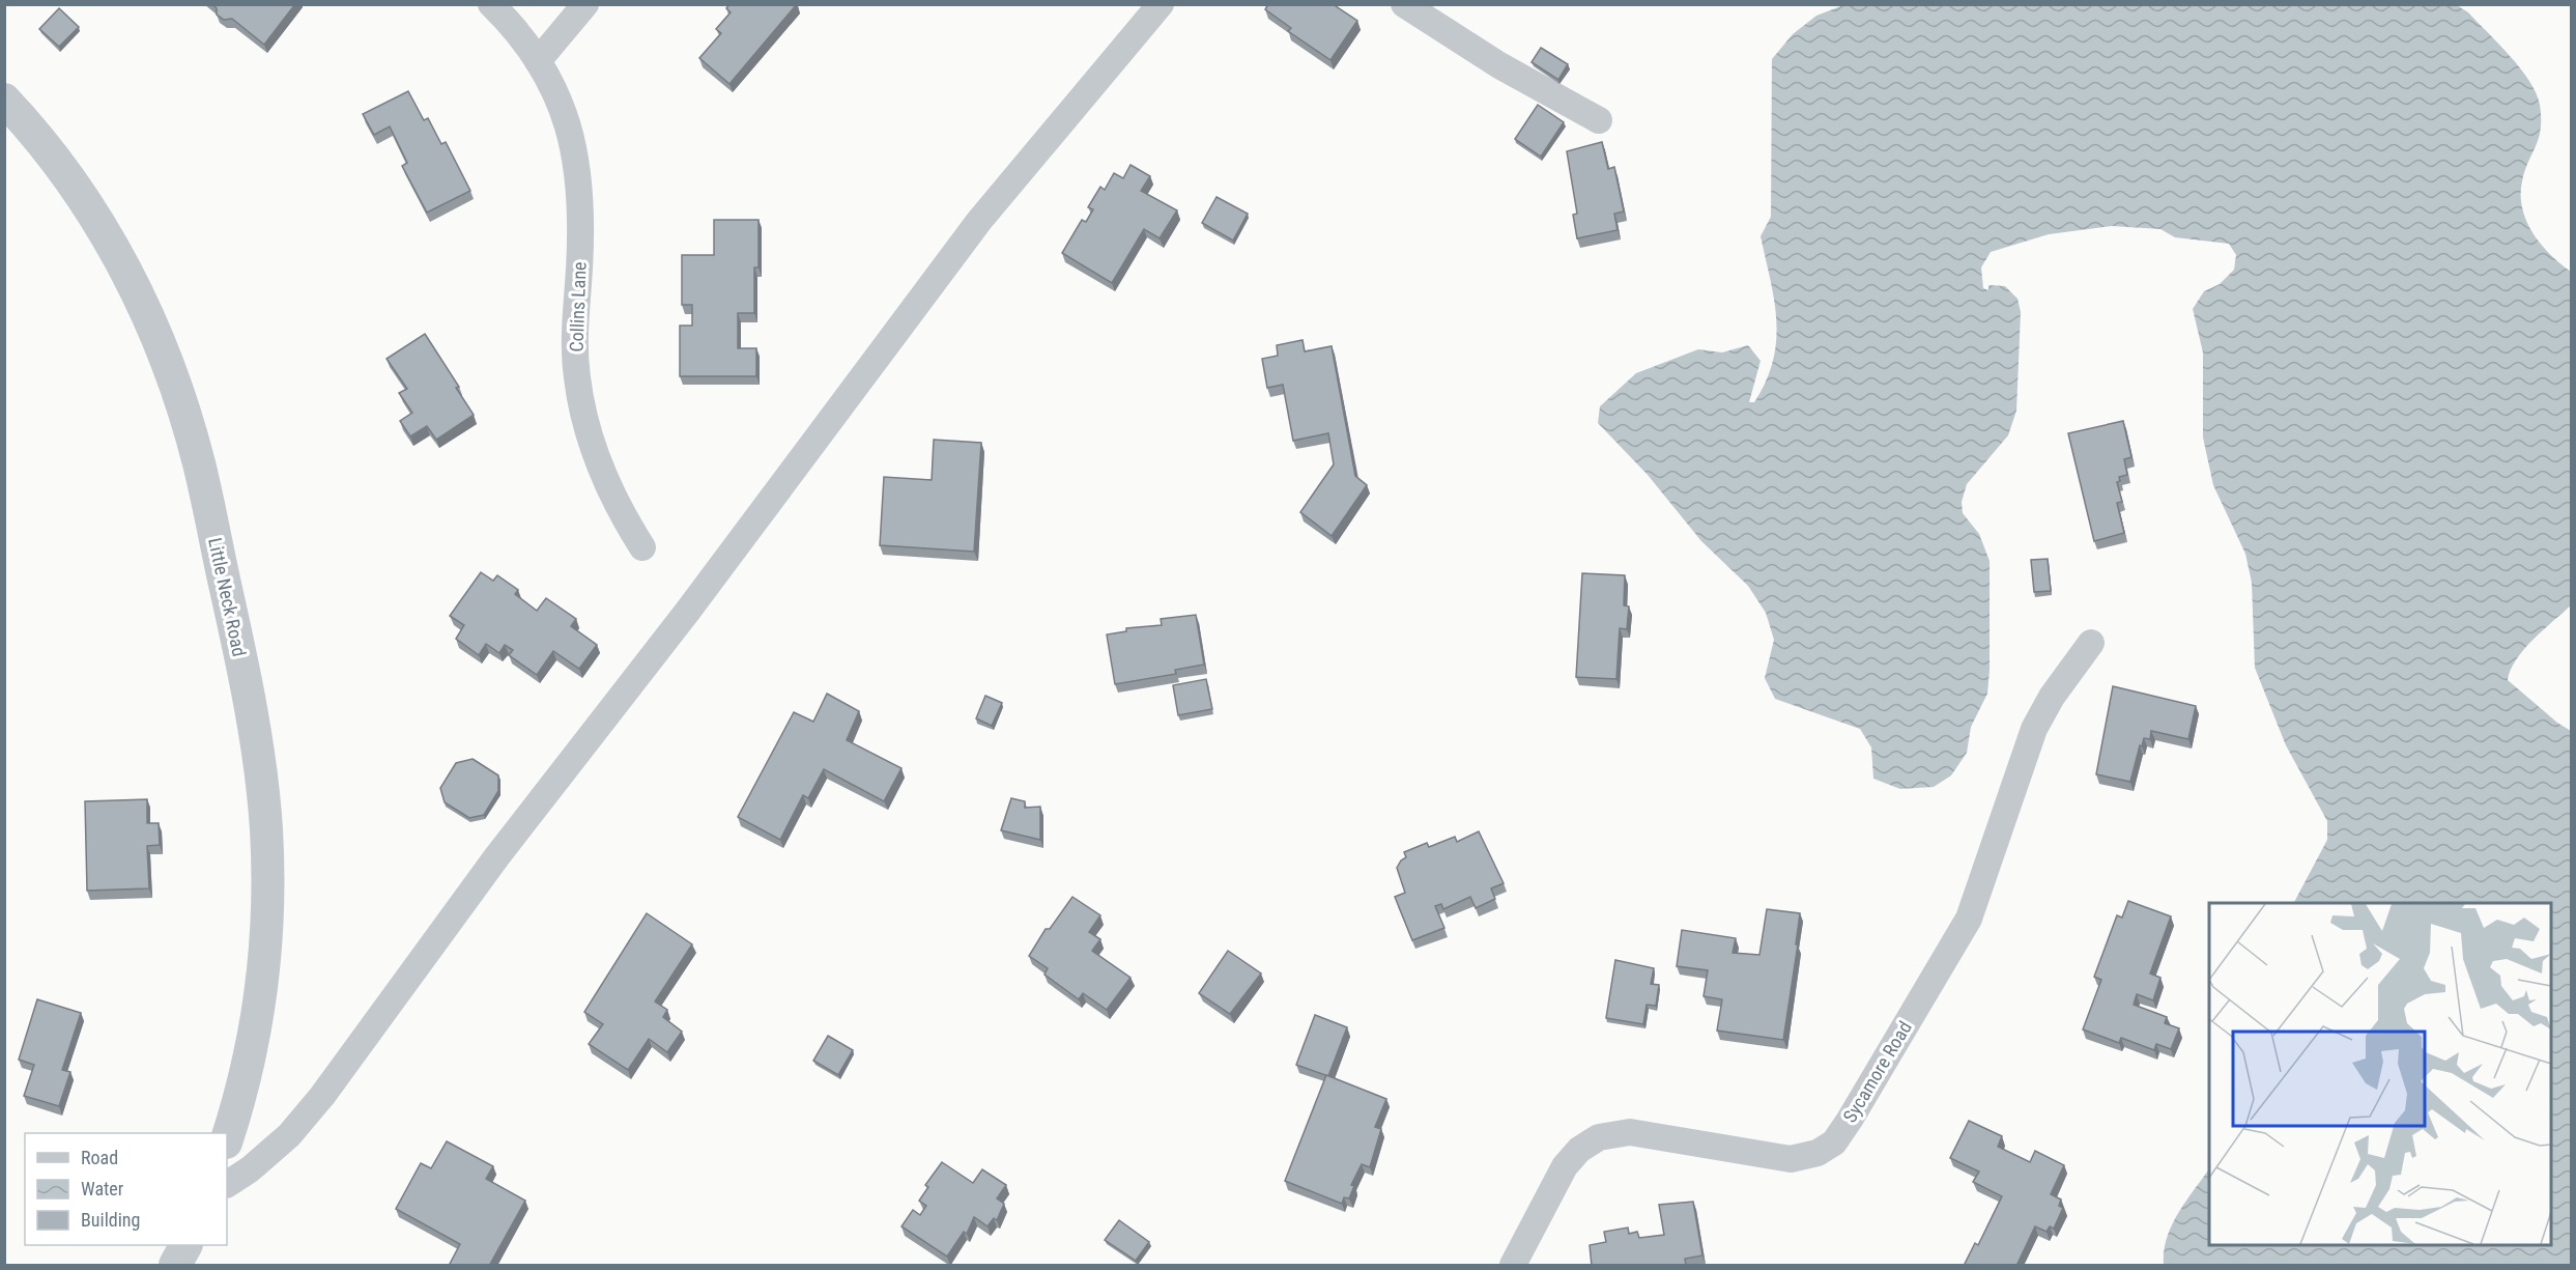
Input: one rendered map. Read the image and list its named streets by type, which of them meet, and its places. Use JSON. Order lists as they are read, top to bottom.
{
  "streets": {
    "street": ["Collins Lane", "Little Neck Road", "Sycamore Road"]
  },
  "legend": ["Road", "Water", "Building"]
}
